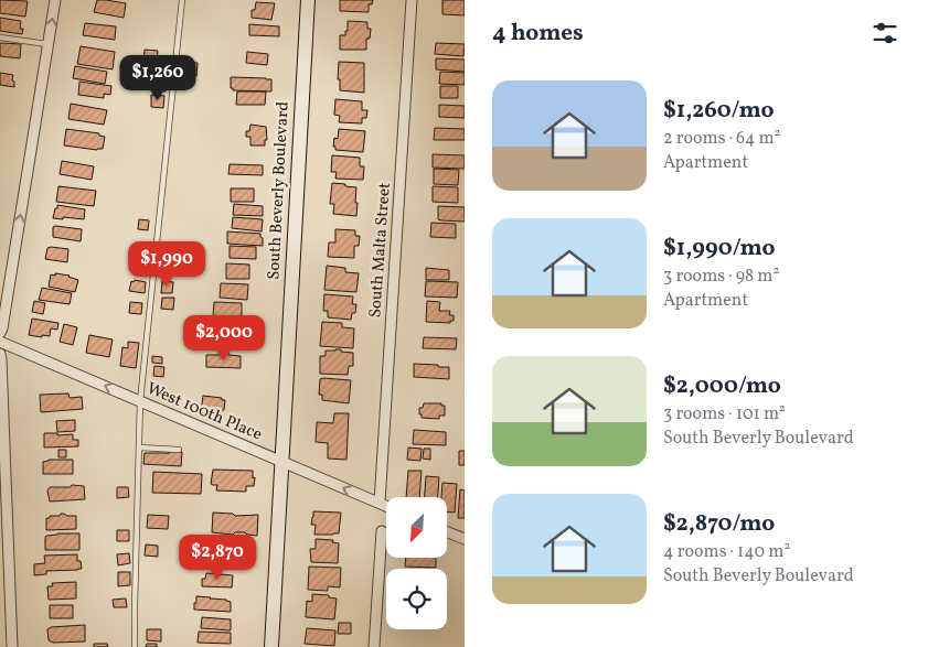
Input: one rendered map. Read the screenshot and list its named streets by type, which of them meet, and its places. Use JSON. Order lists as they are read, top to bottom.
{
  "streets": {
    "main road": ["South Beverly Boulevard"],
    "street": ["South Malta Street", "West 100th Place"]
  },
  "crossings": [
    ["South Beverly Boulevard", "West 100th Place"],
    ["South Malta Street", "West 100th Place"]
  ],
  "one_way": ["West 100th Place"],
  "north": "bottom left",
  "page": {
    "heading": "4 homes",
    "price": [
      "$1,260",
      "$1,990",
      "$2,000",
      "$2,870"
    ],
    "list": [
      {
        "name": "$1,260/mo",
        "note": "2 rooms · 64 m² · Apartment"
      },
      {
        "name": "$1,990/mo",
        "note": "3 rooms · 98 m² · Apartment"
      },
      {
        "name": "$2,000/mo",
        "note": "3 rooms · 101 m² · South Beverly Boulevard"
      },
      {
        "name": "$2,870/mo",
        "note": "4 rooms · 140 m² · South Beverly Boulevard"
      }
    ]
  }
}
